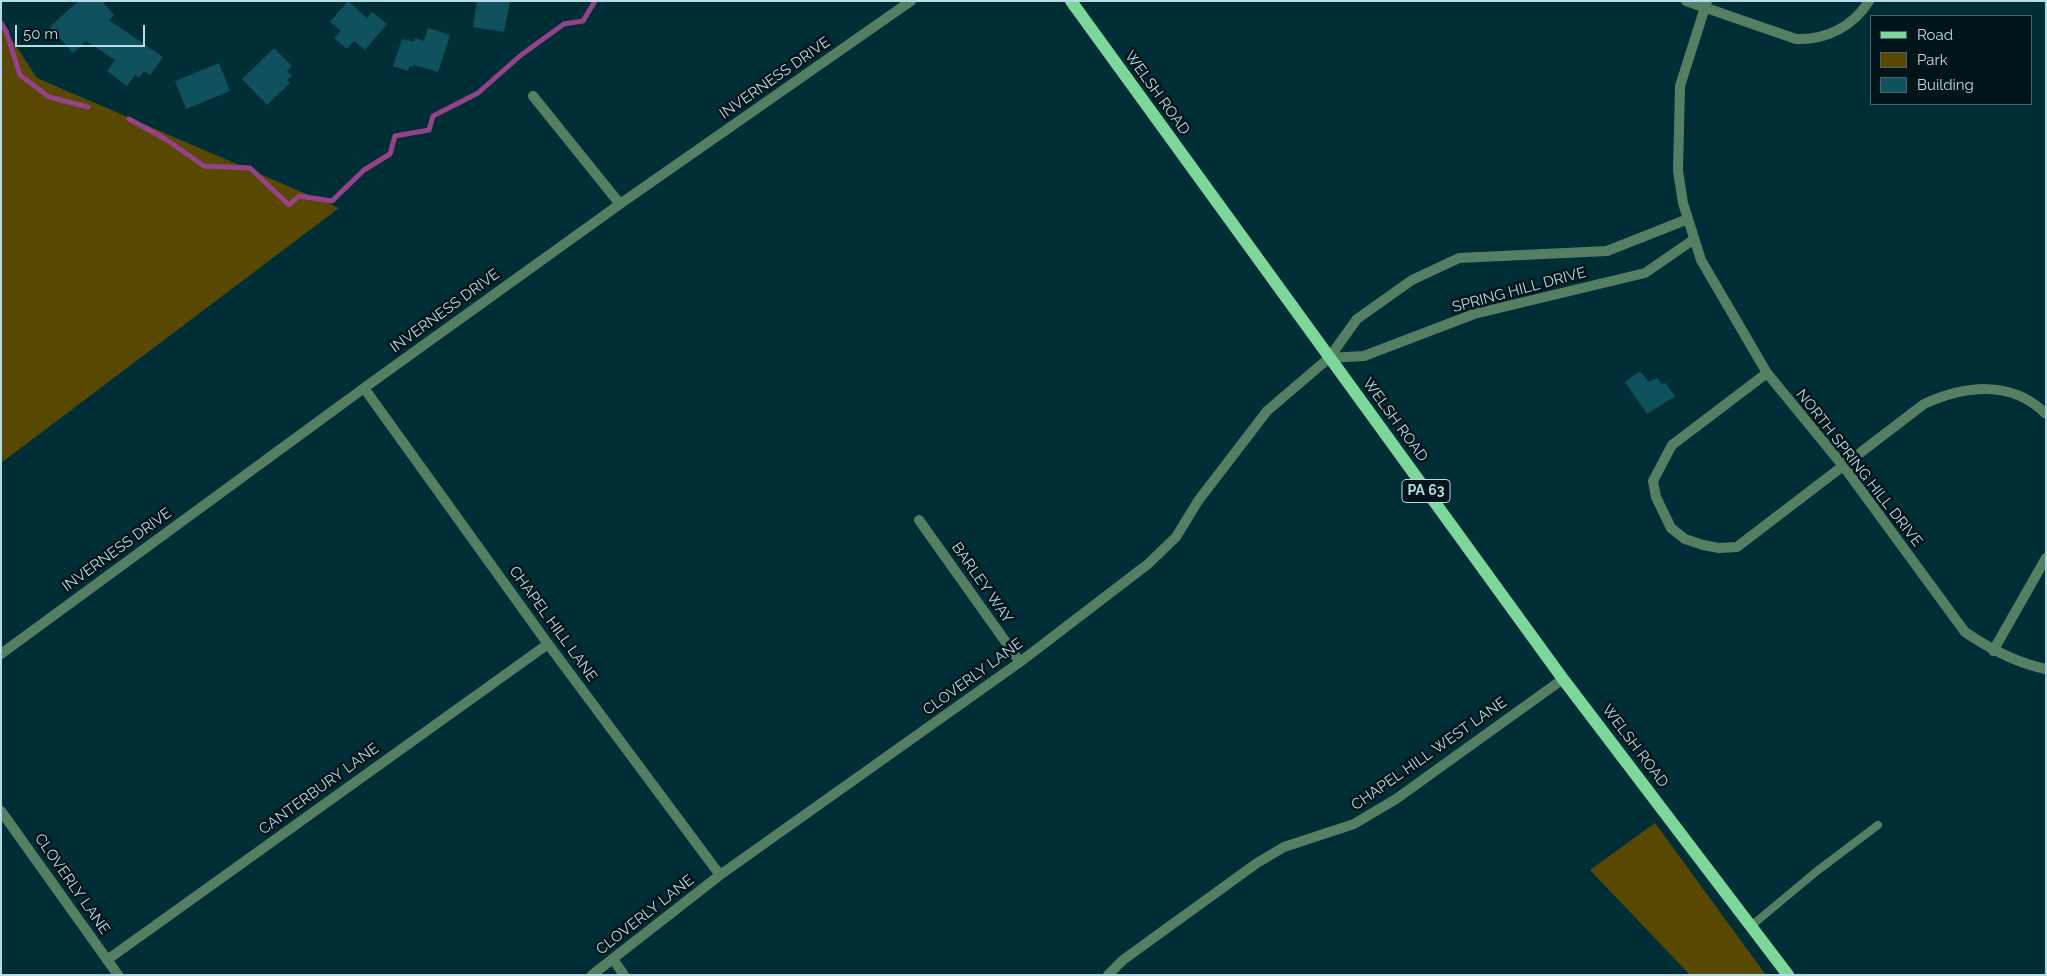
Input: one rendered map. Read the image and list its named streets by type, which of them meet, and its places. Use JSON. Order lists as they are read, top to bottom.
{
  "streets": {
    "main road": ["WELSH ROAD", "PA 63"],
    "street": [
      "INVERNESS DRIVE",
      "SPRING HILL DRIVE",
      "NORTH SPRING HILL DRIVE",
      "BARLEY WAY",
      "CHAPEL HILL LANE",
      "CLOVERLY LANE",
      "CHAPEL HILL WEST LANE",
      "CANTERBURY LANE"
    ]
  },
  "crossings": [
    ["INVERNESS DRIVE", "CHAPEL HILL LANE"],
    ["WELSH ROAD", "SPRING HILL DRIVE"],
    ["WELSH ROAD", "CLOVERLY LANE"],
    ["WELSH ROAD", "CHAPEL HILL WEST LANE"],
    ["SPRING HILL DRIVE", "NORTH SPRING HILL DRIVE"],
    ["SPRING HILL DRIVE", "CLOVERLY LANE"],
    ["BARLEY WAY", "CLOVERLY LANE"],
    ["CHAPEL HILL LANE", "CLOVERLY LANE"],
    ["CHAPEL HILL LANE", "CANTERBURY LANE"],
    ["CLOVERLY LANE", "CANTERBURY LANE"]
  ],
  "legend": ["Road", "Park", "Building"],
  "scale_bar": "50 m"
}
